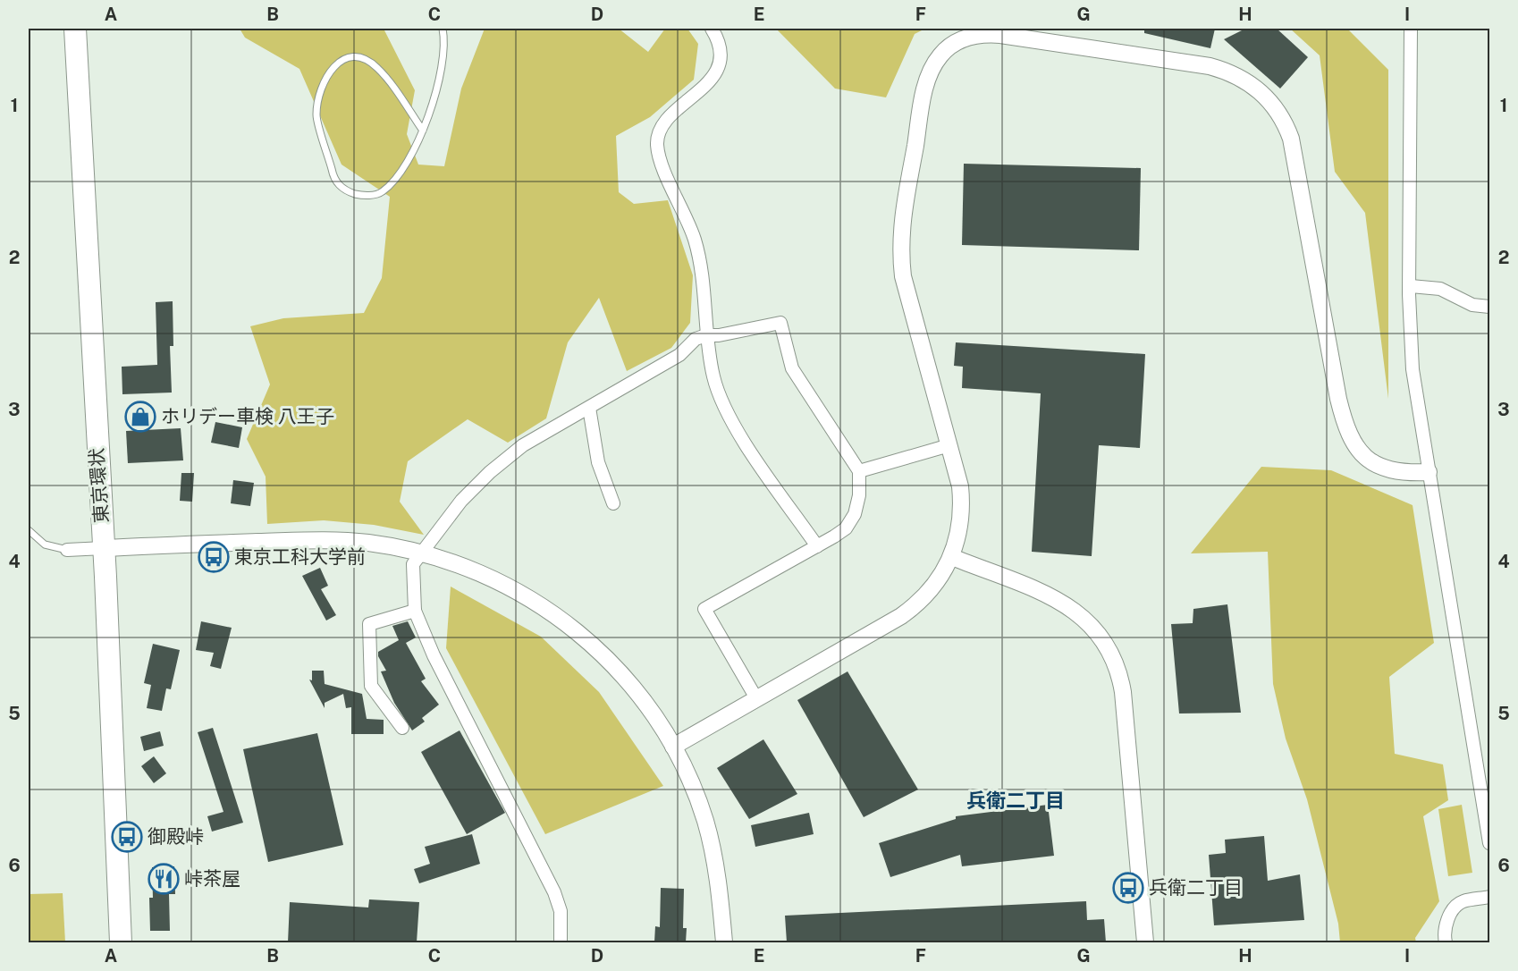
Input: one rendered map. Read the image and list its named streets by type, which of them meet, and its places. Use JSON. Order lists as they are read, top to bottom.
{
  "streets": {
    "highway": ["東京環状"]
  },
  "districts": ["兵衛二丁目"],
  "places": {
    "shop": ["ホリデー車検 八王子"],
    "bus stop": ["東京工科大学前", "御殿峠", "兵衛二丁目"],
    "restaurant": ["峠茶屋"]
  },
  "grid": {
    "columns": [
      "A",
      "B",
      "C",
      "D",
      "E",
      "F",
      "G",
      "H",
      "I"
    ],
    "rows": [
      "1",
      "2",
      "3",
      "4",
      "5",
      "6"
    ]
  }
}
